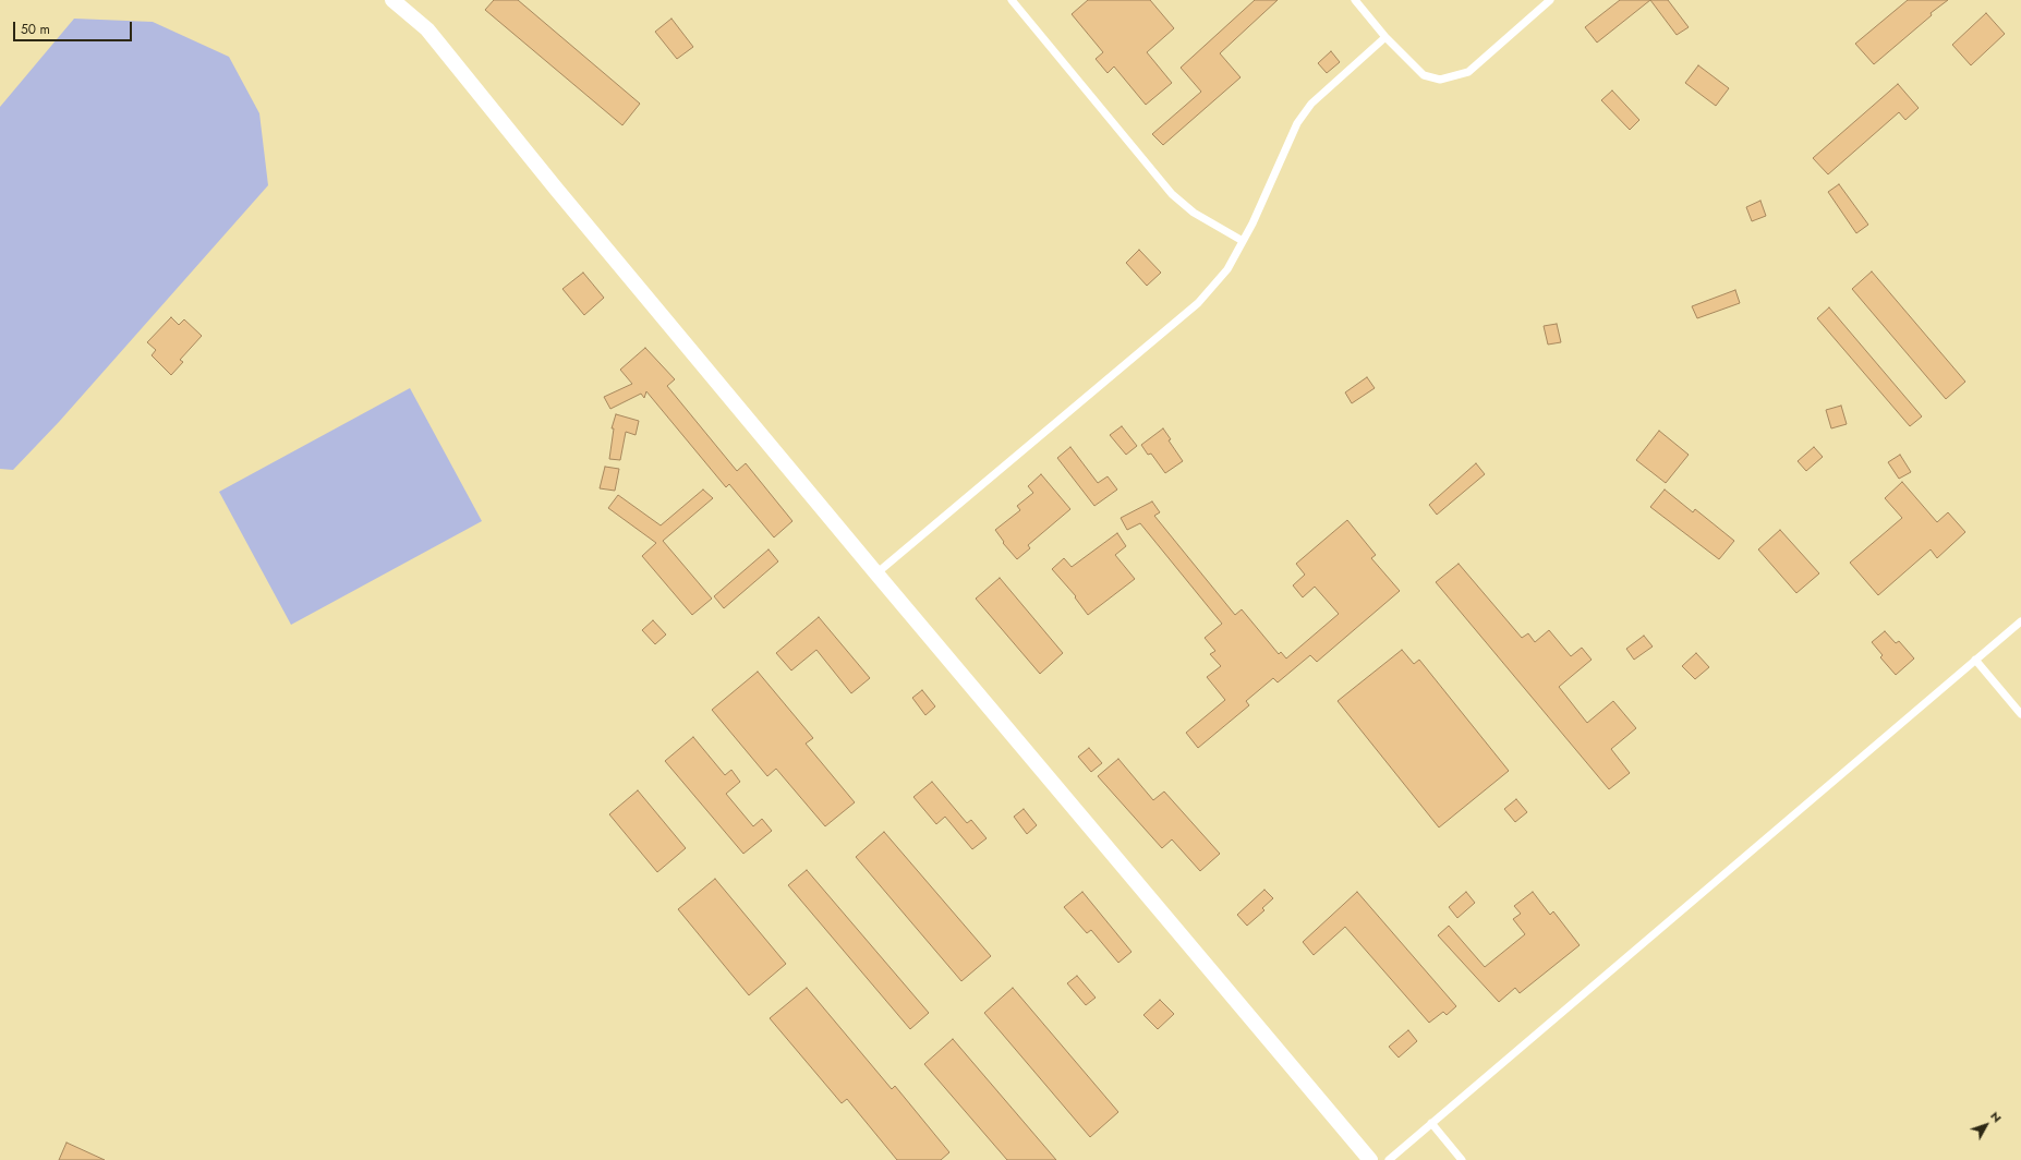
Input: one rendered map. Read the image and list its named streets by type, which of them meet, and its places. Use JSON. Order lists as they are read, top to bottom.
{
  "scale_bar": "50 m",
  "north": "top right"
}
